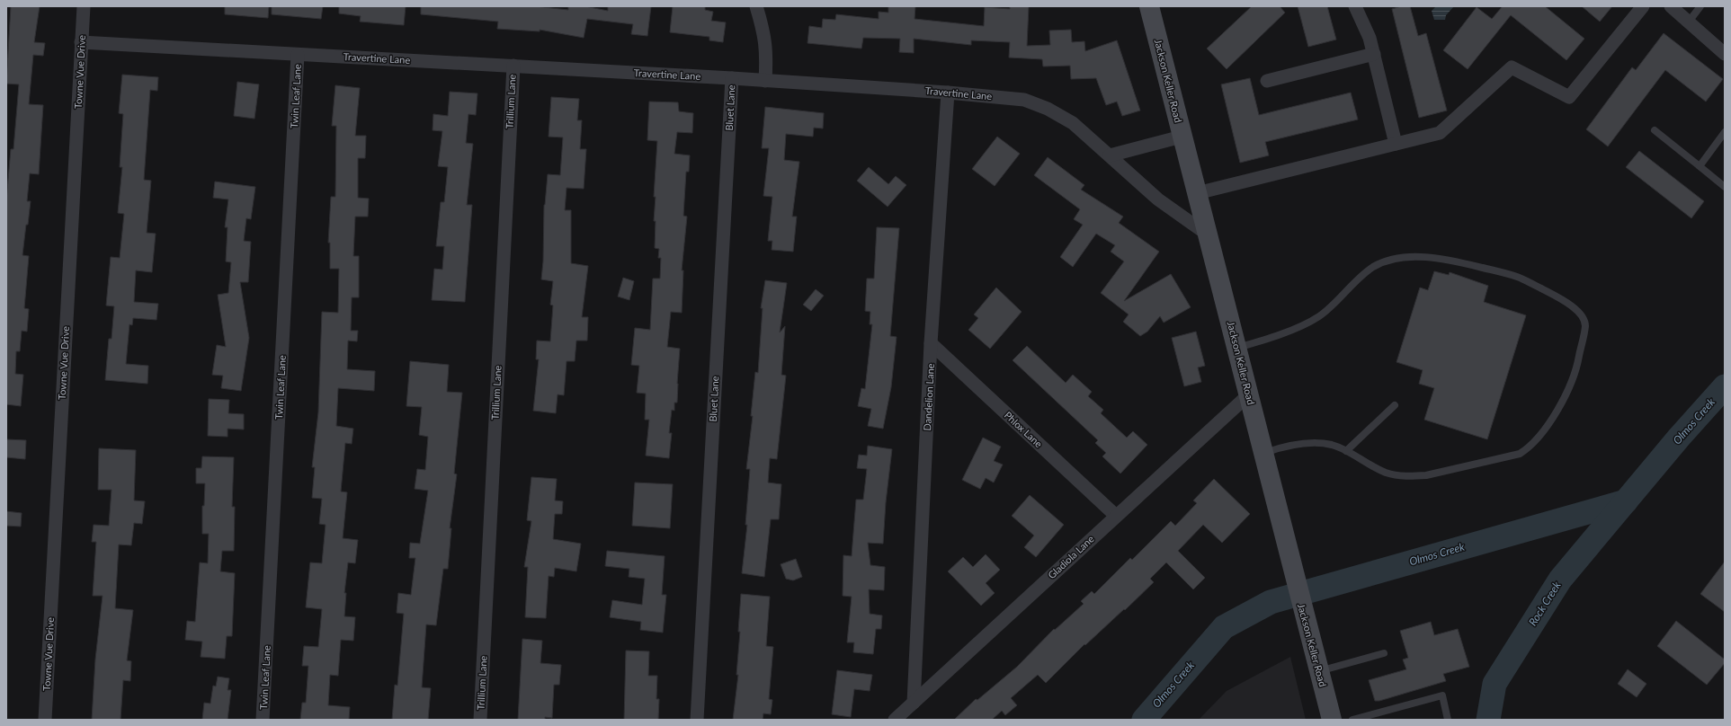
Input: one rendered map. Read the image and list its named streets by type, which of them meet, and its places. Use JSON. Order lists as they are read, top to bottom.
{
  "streets": {
    "main road": ["Jackson Keller Road"],
    "street": [
      "Travertine Lane",
      "Towne Vue Drive",
      "Twin Leaf Lane",
      "Trillium Lane",
      "Bluet Lane",
      "Dandelion Lane",
      "Phlox Lane",
      "Gladiola Lane"
    ]
  },
  "crossings": [
    ["Travertine Lane", "Towne Vue Drive"],
    ["Travertine Lane", "Jackson Keller Road"],
    ["Travertine Lane", "Twin Leaf Lane"],
    ["Travertine Lane", "Trillium Lane"],
    ["Travertine Lane", "Bluet Lane"],
    ["Travertine Lane", "Dandelion Lane"],
    ["Jackson Keller Road", "Gladiola Lane"],
    ["Dandelion Lane", "Phlox Lane"],
    ["Dandelion Lane", "Gladiola Lane"],
    ["Phlox Lane", "Gladiola Lane"]
  ],
  "water": ["Olmos Creek", "Rock Creek"]
}
